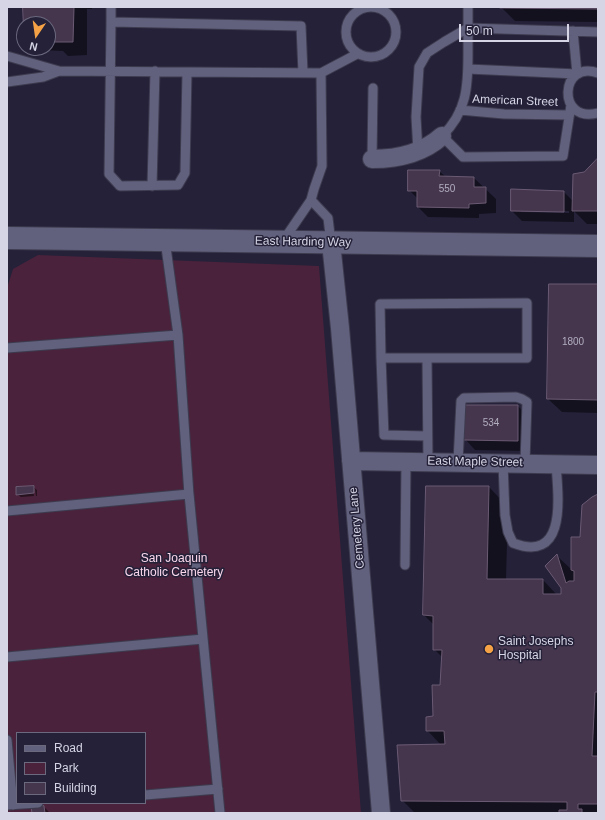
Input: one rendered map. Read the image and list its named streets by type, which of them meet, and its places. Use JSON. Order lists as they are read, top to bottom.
{
  "streets": {
    "street": ["East Harding Way", "East Maple Street", "Cemetery Lane"],
    "lane": ["American Street"]
  },
  "crossings": [
    ["East Harding Way", "Cemetery Lane"],
    ["East Maple Street", "Cemetery Lane"]
  ],
  "parks": ["San Joaquin Catholic Cemetery"],
  "places": ["Saint Josephs Hospital"],
  "house_numbers": ["550", "1800", "534"],
  "legend": ["Road", "Park", "Building"],
  "scale_bar": "50 m",
  "north": "bottom"
}
